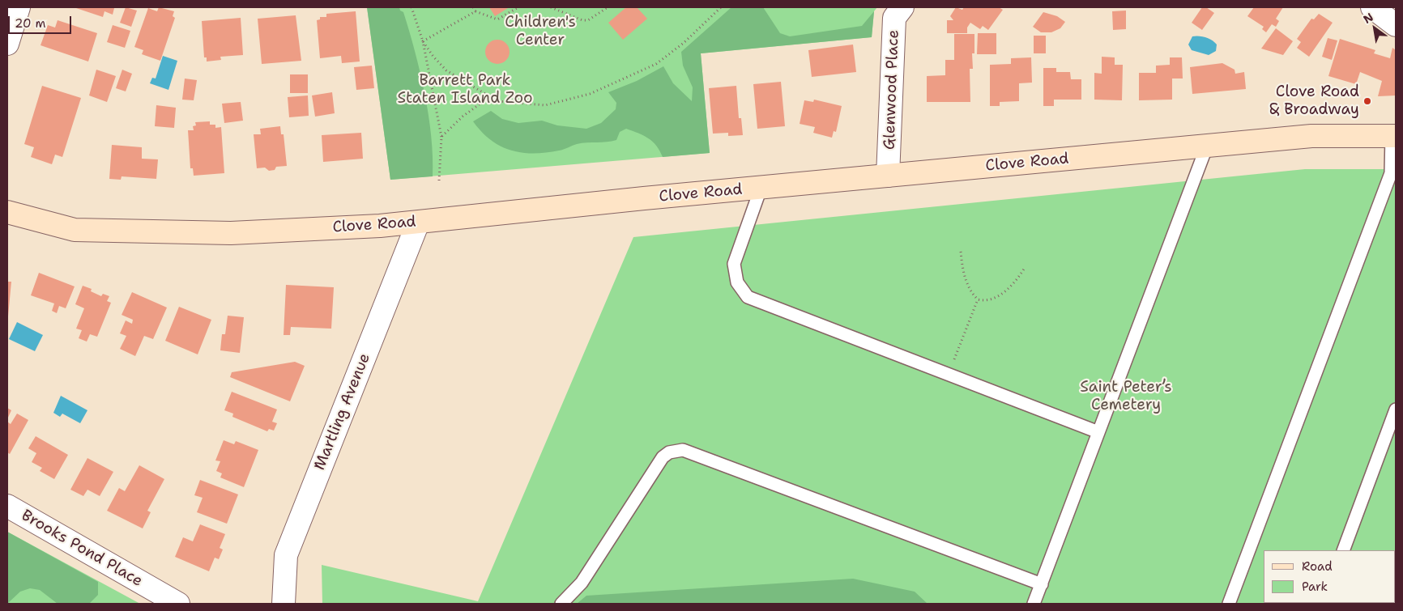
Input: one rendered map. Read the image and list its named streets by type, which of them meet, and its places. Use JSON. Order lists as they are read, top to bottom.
{
  "streets": {
    "main road": ["Clove Road"],
    "street": ["Glenwood Place", "Martling Avenue", "Brooks Pond Place"]
  },
  "crossings": [
    ["Glenwood Place", "Clove Road"],
    ["Clove Road", "Martling Avenue"]
  ],
  "parks": ["Children's Center", "Barrett Park Staten Island Zoo", "Saint Peter’s Cemetery"],
  "places": ["Clove Road & Broadway"],
  "legend": ["Road", "Park"],
  "scale_bar": "20 m",
  "north": "top left"
}
